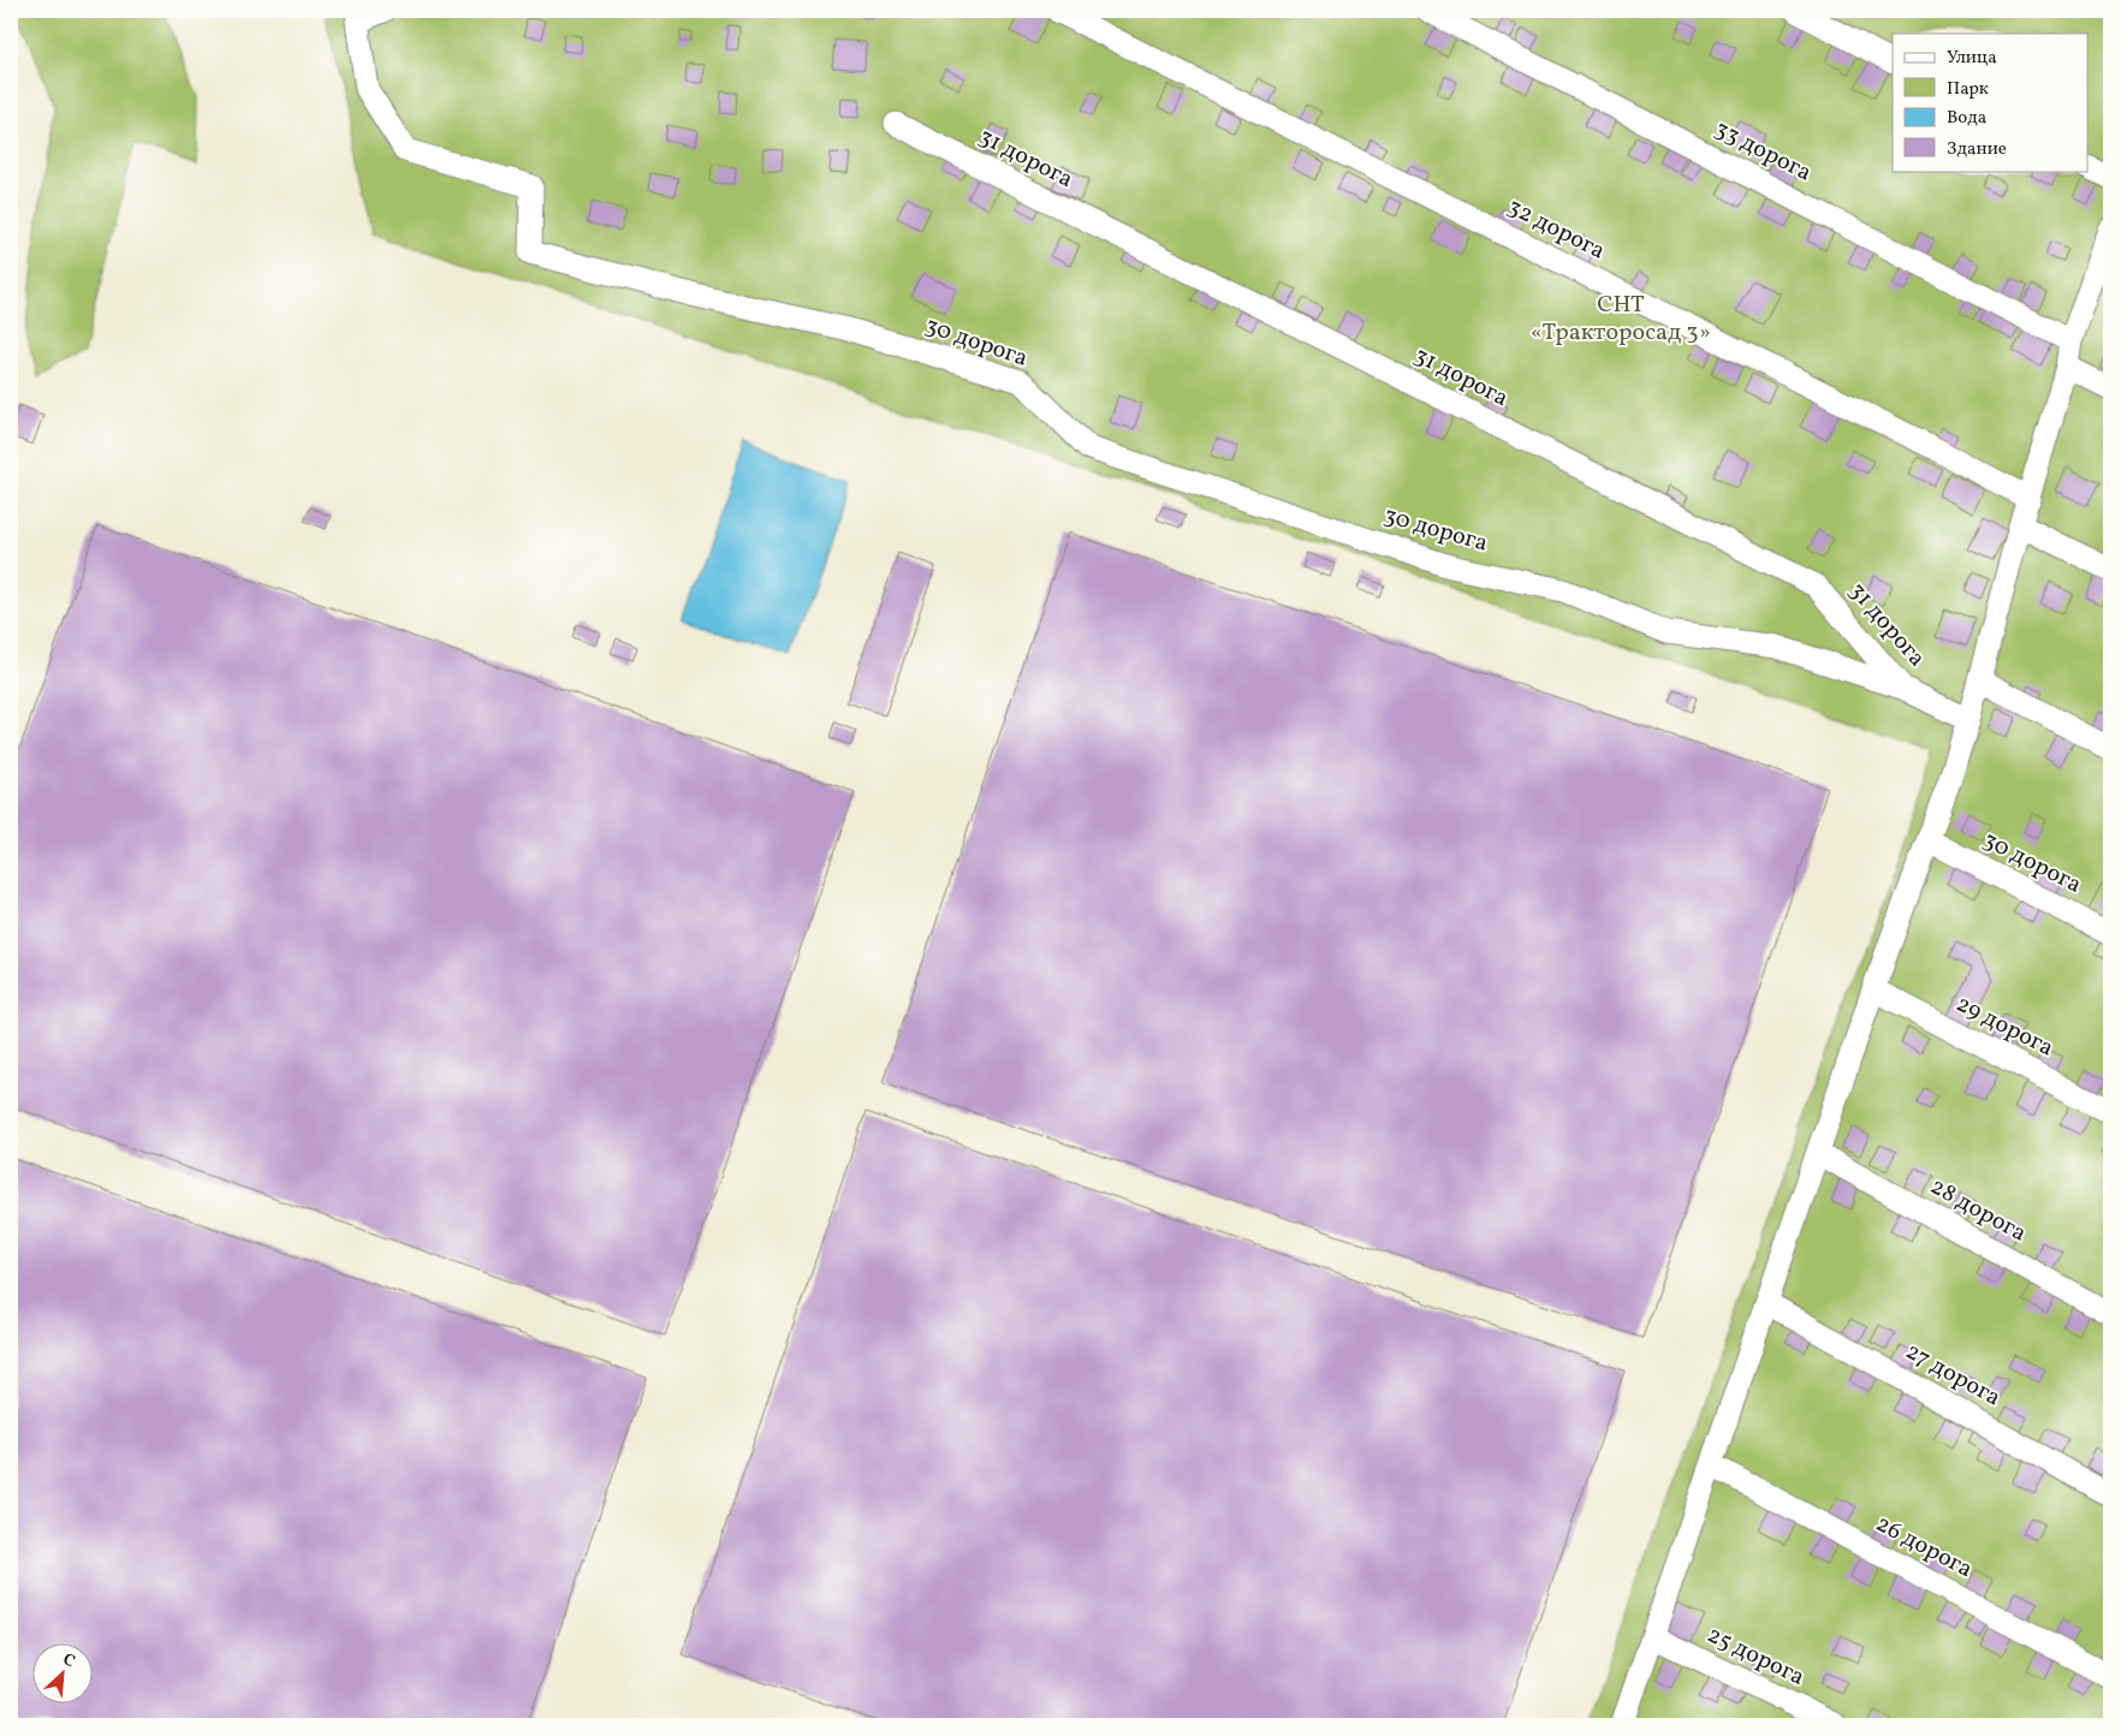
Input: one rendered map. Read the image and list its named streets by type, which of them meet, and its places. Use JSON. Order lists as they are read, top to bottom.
{
  "streets": {
    "street": [
      "33 дорога",
      "31 дорога",
      "32 дорога",
      "30 дорога",
      "29 дорога",
      "28 дорога",
      "27 дорога",
      "26 дорога",
      "25 дорога"
    ]
  },
  "crossings": [
    ["31 дорога", "30 дорога"]
  ],
  "parks": ["СНТ «Тракторосад 3»"],
  "legend": [
    "Улица",
    "Парк",
    "Вода",
    "Здание"
  ],
  "north": "top right"
}
